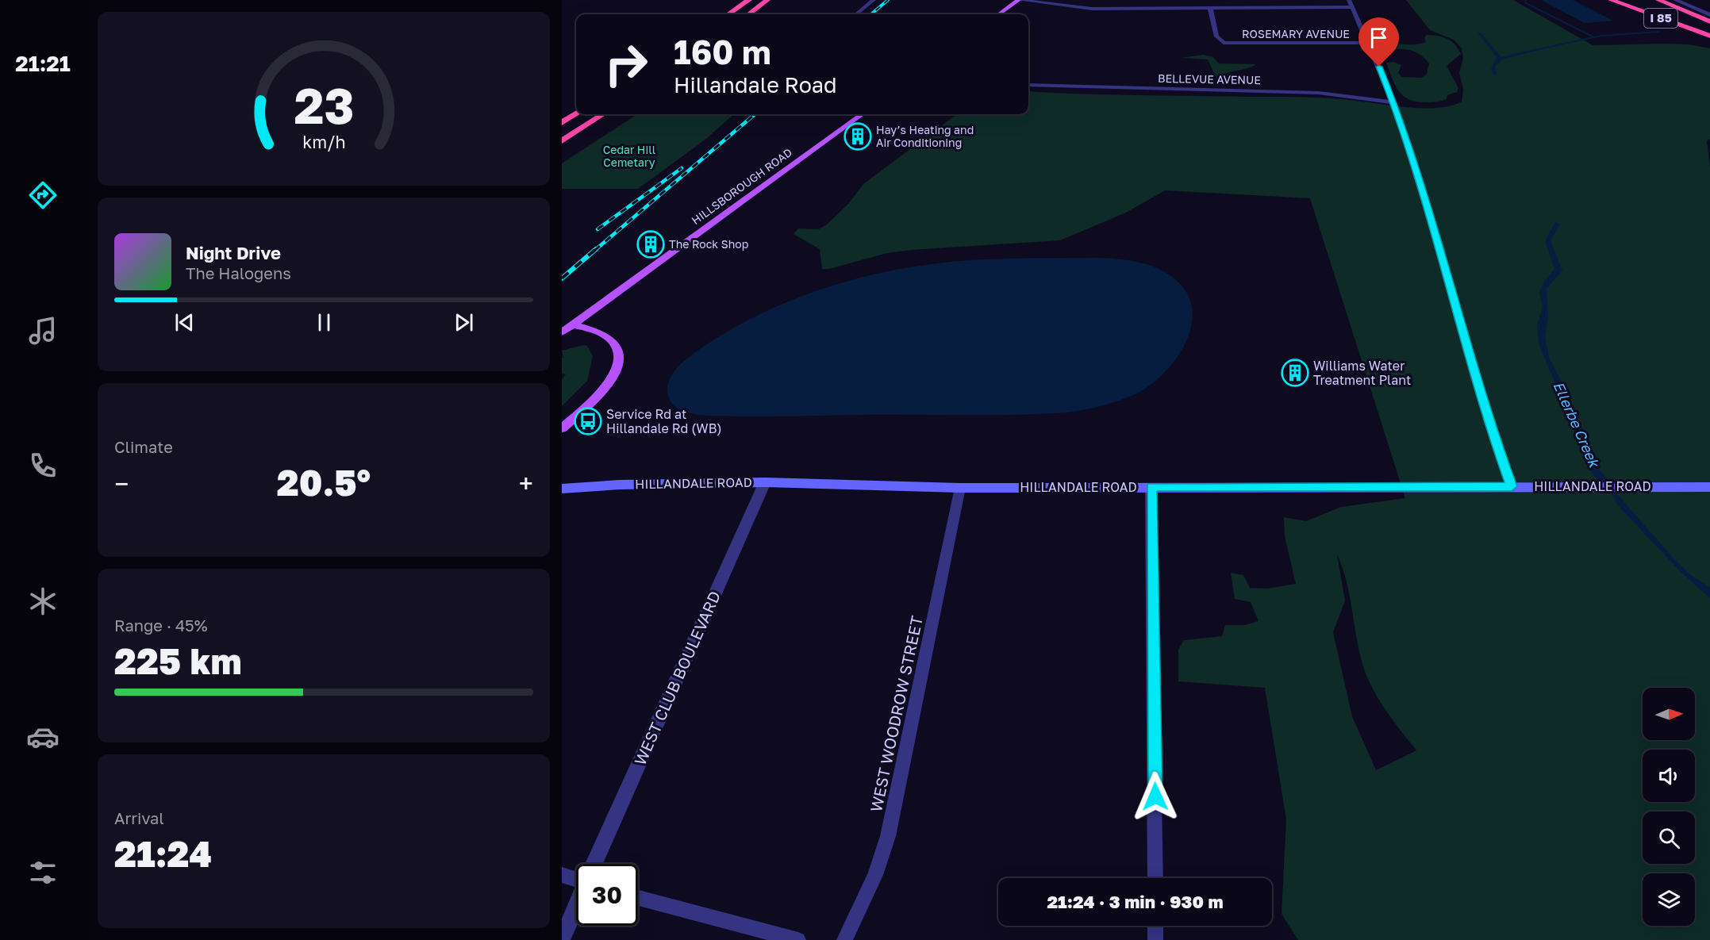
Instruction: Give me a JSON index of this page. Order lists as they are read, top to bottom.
{
  "streets": {
    "highway": ["I 85"],
    "main road": ["HILLSBOROUGH ROAD", "HILLANDALE ROAD"],
    "street": [
      "ROSEMARY AVENUE",
      "BELLEVUE AVENUE",
      "WEST CLUB BOULEVARD",
      "WEST WOODROW STREET"
    ]
  },
  "crossings": [
    ["HILLANDALE ROAD", "WEST CLUB BOULEVARD"],
    ["HILLANDALE ROAD", "WEST WOODROW STREET"]
  ],
  "water": ["Ellerbe Creek"],
  "parks": ["Cedar Hill Cemetary"],
  "places": {
    "building": ["Hay’s Heating and Air Conditioning", "The Rock Shop", "Williams Water Treatment Plant"],
    "bus stop": ["Service Rd at Hillandale Rd (WB)"]
  },
  "north": "right",
  "page": {
    "tabs": "21:21",
    "turn": ["160 m", "Hillandale Road"],
    "song": ["Night Drive", "The Halogens"],
    "tile": [
      "Climate",
      ["Range · 45%", "225 km"],
      ["Arrival", "21:24"]
    ],
    "heat": ["−", "20.5°", "+"],
    "limit": "30",
    "trip": "21:24 · 3 min · 930 m",
    "gauge": ["23", "km/h"]
  }
}
